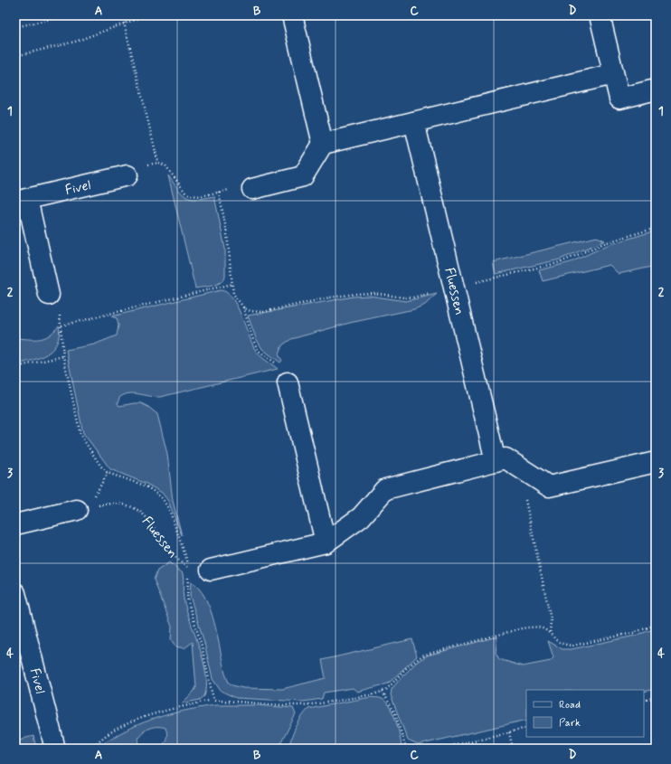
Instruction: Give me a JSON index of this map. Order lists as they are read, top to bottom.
{
  "streets": {
    "street": ["Fivel", "Fluessen"]
  },
  "legend": ["Road", "Park"],
  "grid": {
    "columns": [
      "A",
      "B",
      "C",
      "D"
    ],
    "rows": [
      "1",
      "2",
      "3",
      "4"
    ]
  }
}
